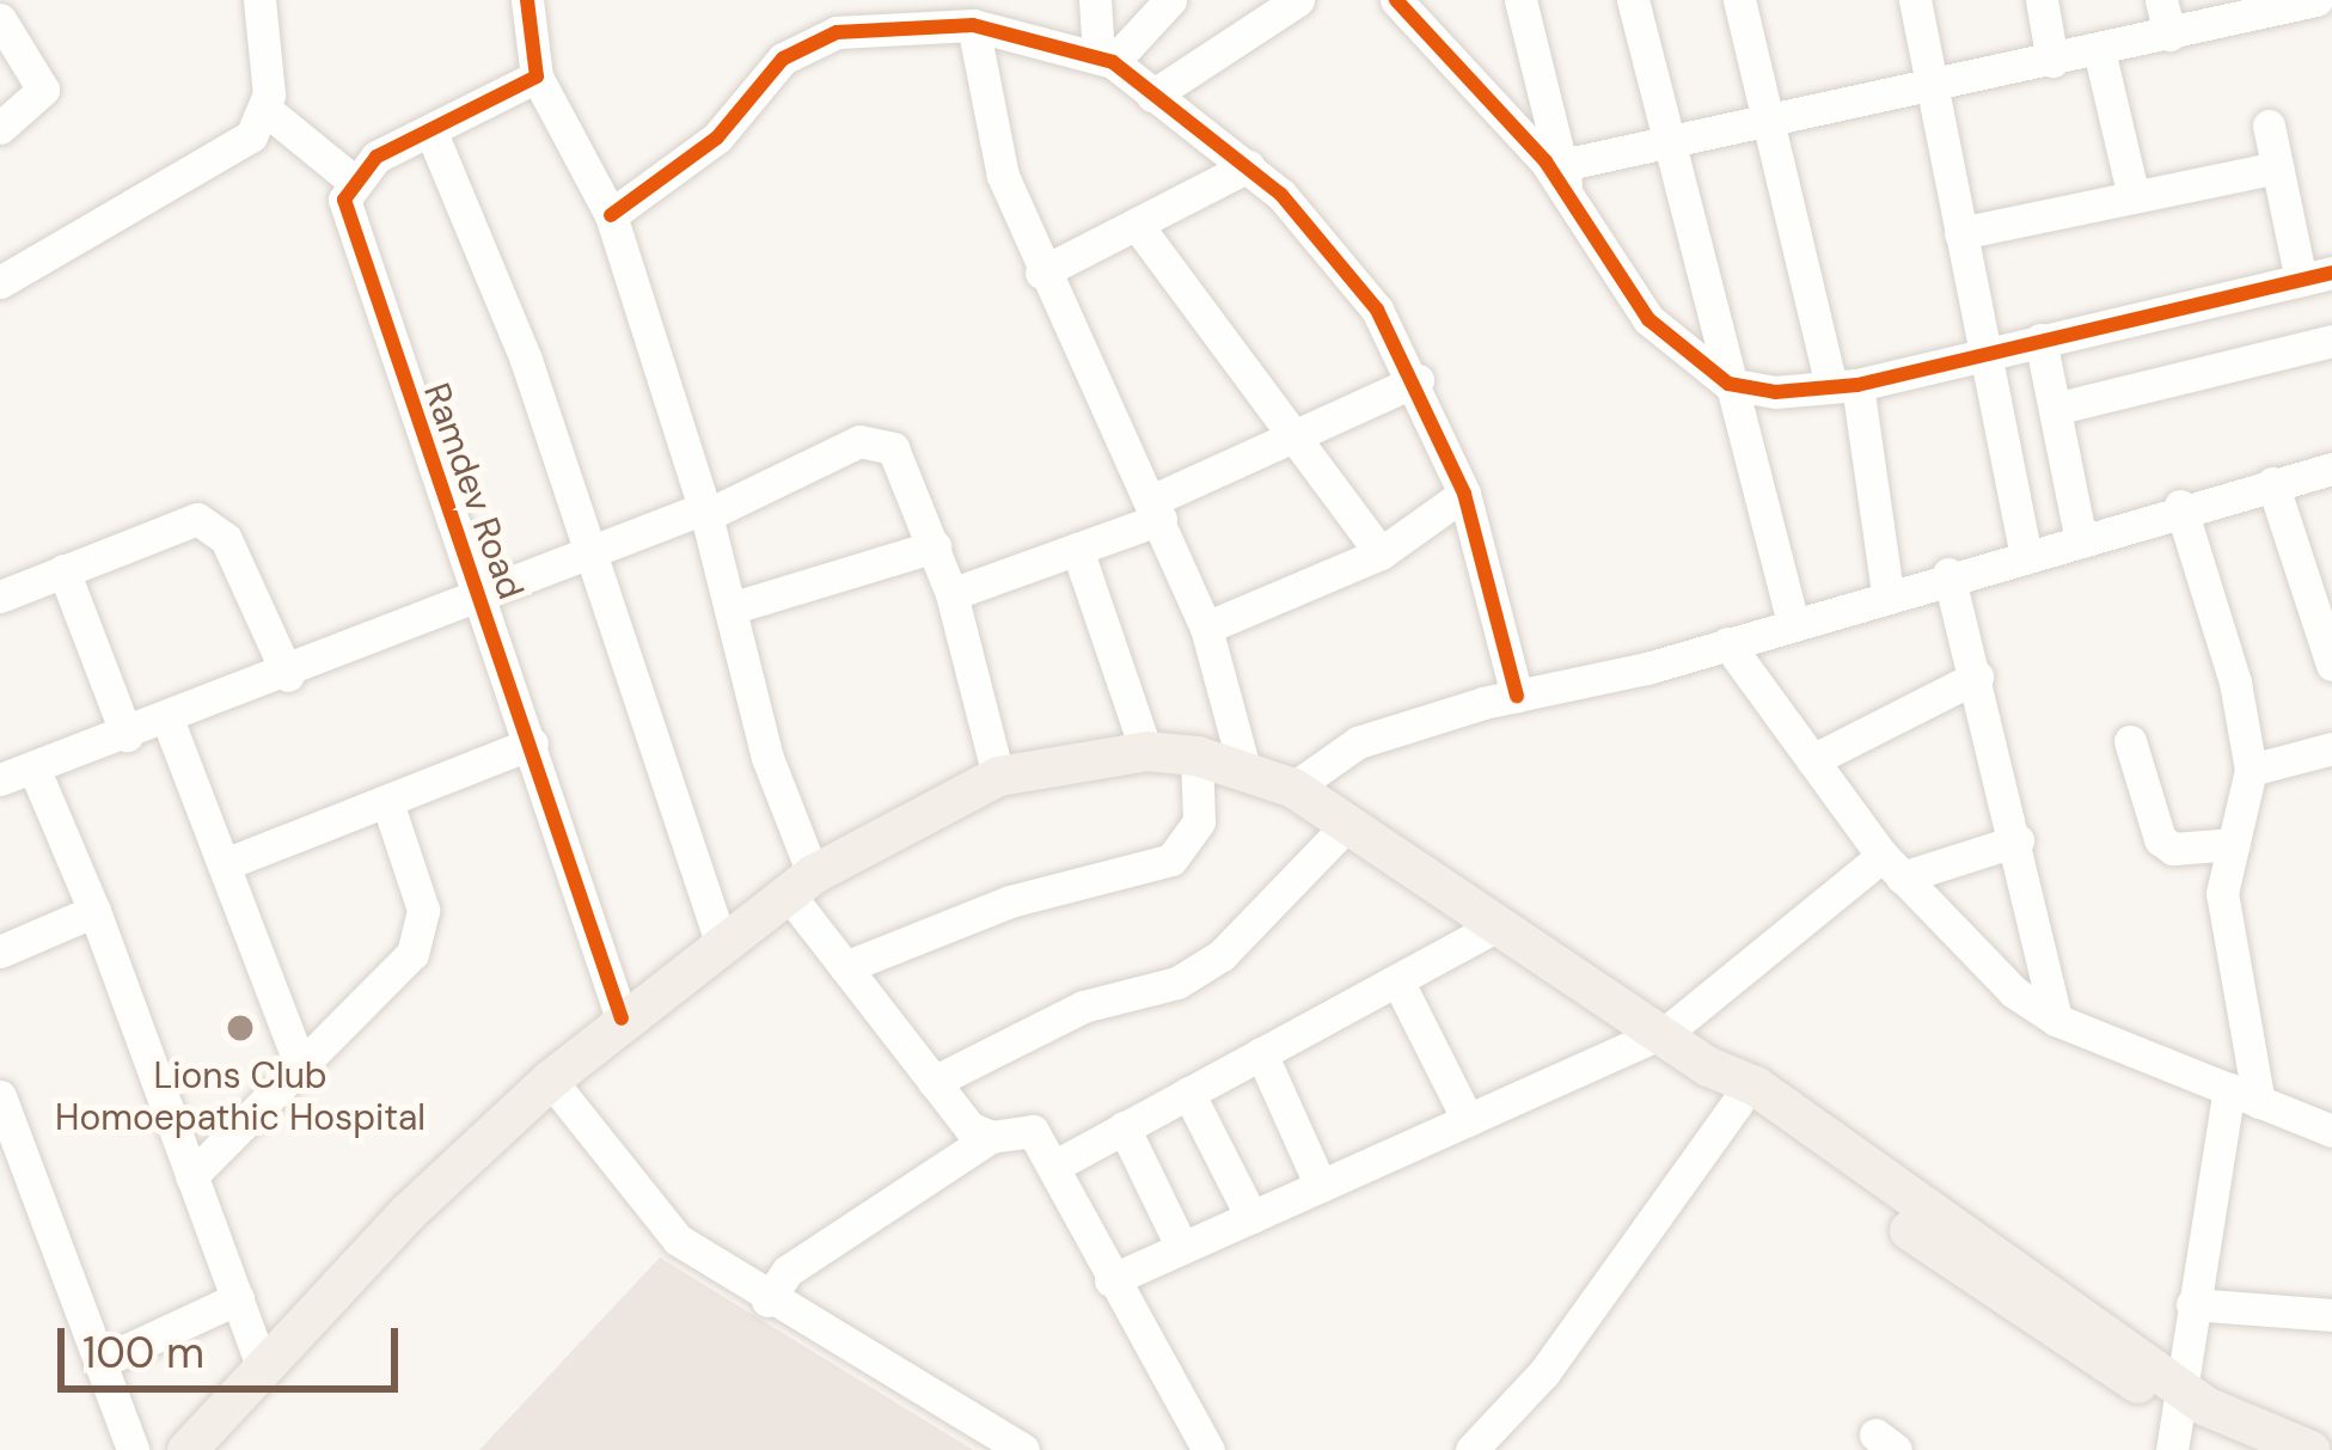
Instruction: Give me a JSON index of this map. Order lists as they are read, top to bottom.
{
  "streets": {
    "street": ["Ramdev Road"]
  },
  "places": ["Lions Club Homoepathic Hospital"],
  "scale_bar": "100 m"
}
